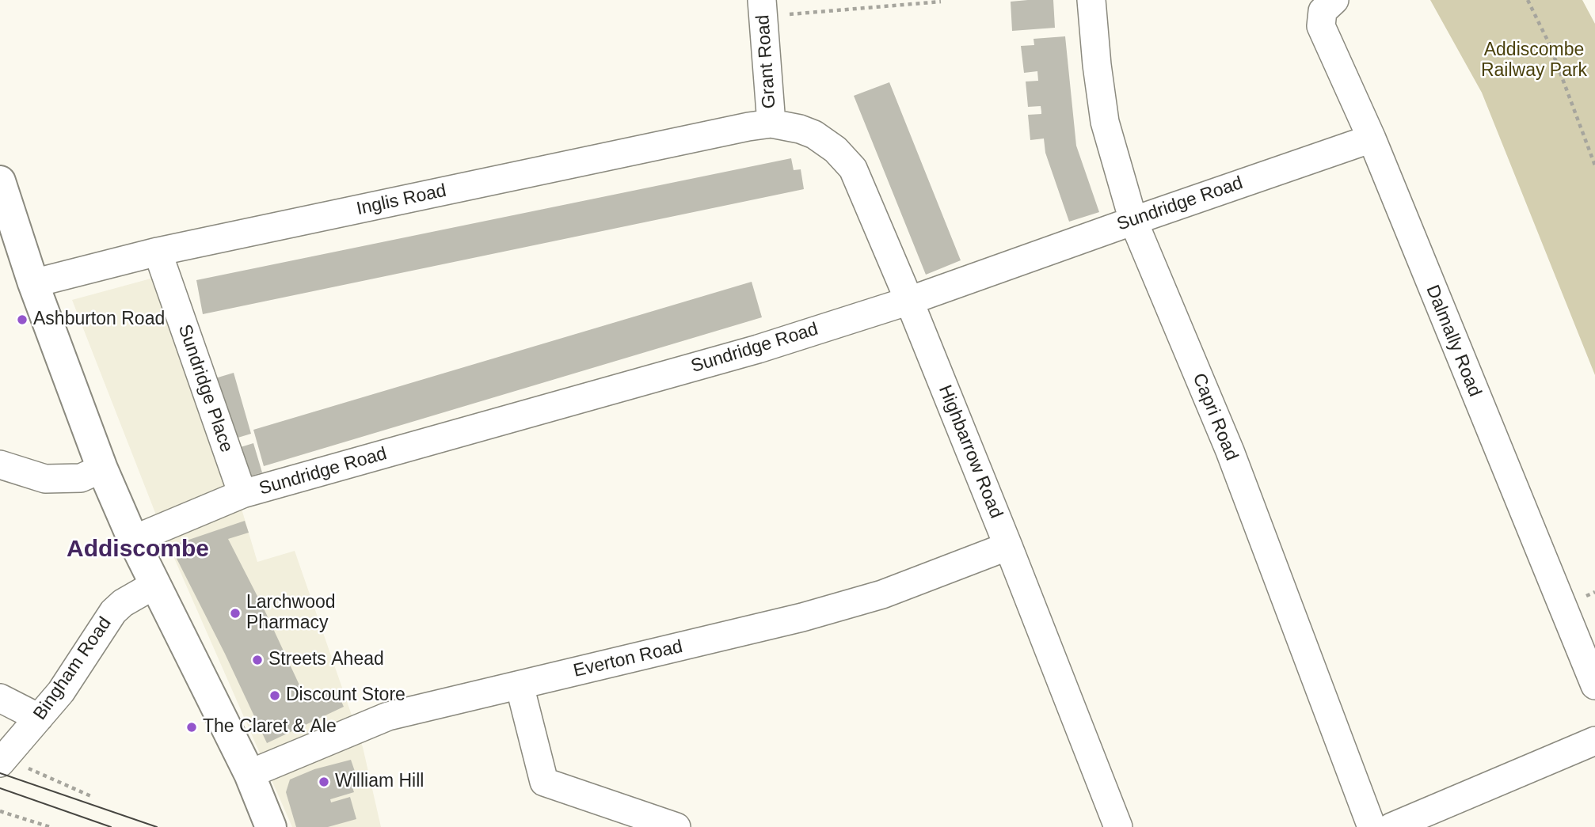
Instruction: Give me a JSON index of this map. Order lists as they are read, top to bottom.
{
  "streets": {
    "street": [
      "Grant Road",
      "Inglis Road",
      "Sundridge Road",
      "Dalmally Road",
      "Sundridge Place",
      "Capri Road",
      "Highbarrow Road",
      "Everton Road",
      "Bingham Road"
    ]
  },
  "crossings": [
    ["Grant Road", "Inglis Road"],
    ["Grant Road", "Highbarrow Road"],
    ["Inglis Road", "Sundridge Place"],
    ["Inglis Road", "Highbarrow Road"],
    ["Sundridge Road", "Dalmally Road"],
    ["Sundridge Road", "Sundridge Place"],
    ["Sundridge Road", "Capri Road"],
    ["Sundridge Road", "Highbarrow Road"],
    ["Highbarrow Road", "Everton Road"]
  ],
  "districts": ["Addiscombe"],
  "parks": ["Addiscombe Railway Park"],
  "places": [
    "Ashburton Road",
    "Larchwood Pharmacy",
    "Streets Ahead",
    "Discount Store",
    "The Claret & Ale",
    "William Hill"
  ]
}
